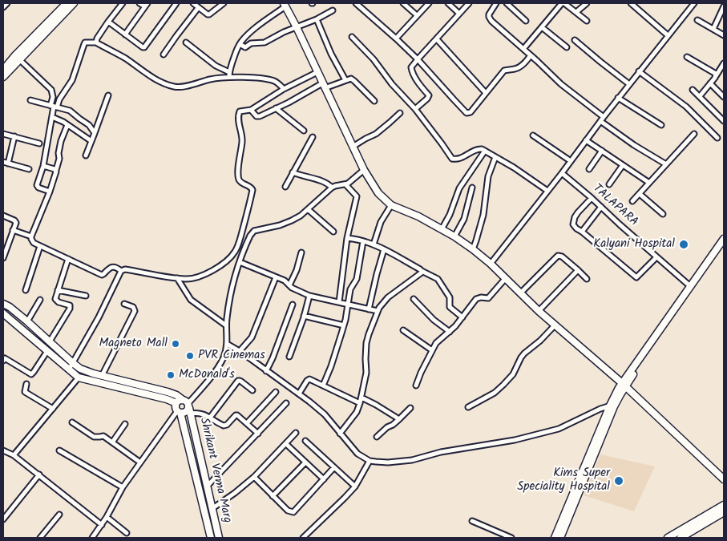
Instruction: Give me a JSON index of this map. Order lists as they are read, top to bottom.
{
  "streets": {
    "street": ["TALAPARA", "Shrikant Verma Marg"]
  },
  "places": [
    "Kalyani Hospital",
    "Magneto Mall",
    "PVR Cinemas",
    "McDonald's",
    "Kims Super Speciality Hospital"
  ]
}
